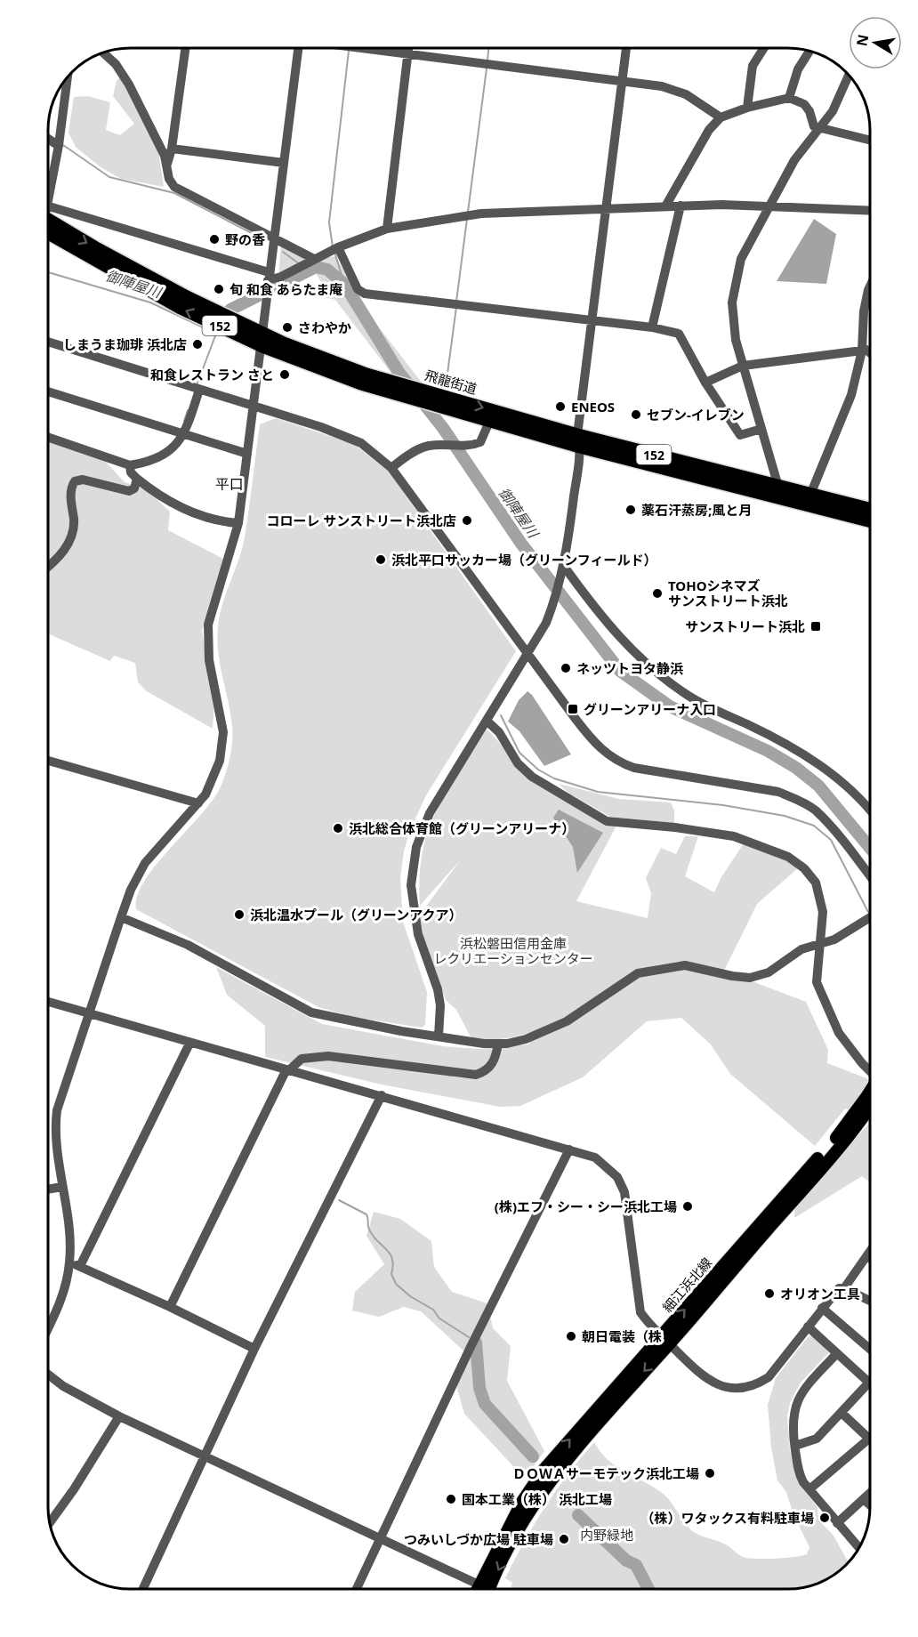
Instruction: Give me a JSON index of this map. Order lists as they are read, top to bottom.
{
  "streets": {
    "highway": ["152", "飛龍街道"],
    "main road": ["細江浜北線"]
  },
  "districts": ["平口"],
  "water": ["御陣屋川"],
  "parks": ["浜松磐田信用金庫 レクリエーションセンター", "内野緑地"],
  "places": {
    "other": [
      "野の香",
      "旬 和食 あらたま庵",
      "さわやか",
      "しまうま珈琲 浜北店",
      "和食レストラン さと",
      "ENEOS",
      "セブン-イレブン",
      "薬石汗蒸房;風と月",
      "コローレ サンストリート浜北店",
      "浜北平口サッカー場（グリーンフィールド）",
      "TOHOシネマズ サンストリート浜北",
      "ネッツトヨタ静浜",
      "浜北総合体育館（グリーンアリーナ）",
      "浜北温水プール（グリーンアクア）",
      "(株)エフ・シー・シー浜北工場",
      "オリオン工具",
      "朝日電装（株",
      "ＤＯＷＡサーモテック浜北工場",
      "国本工業（株） 浜北工場",
      "（株）ワタックス有料駐車場",
      "つみいしづか広場 駐車場"
    ],
    "transit": ["サンストリート浜北", "グリーンアリーナ入口"]
  },
  "north": "left"
}
